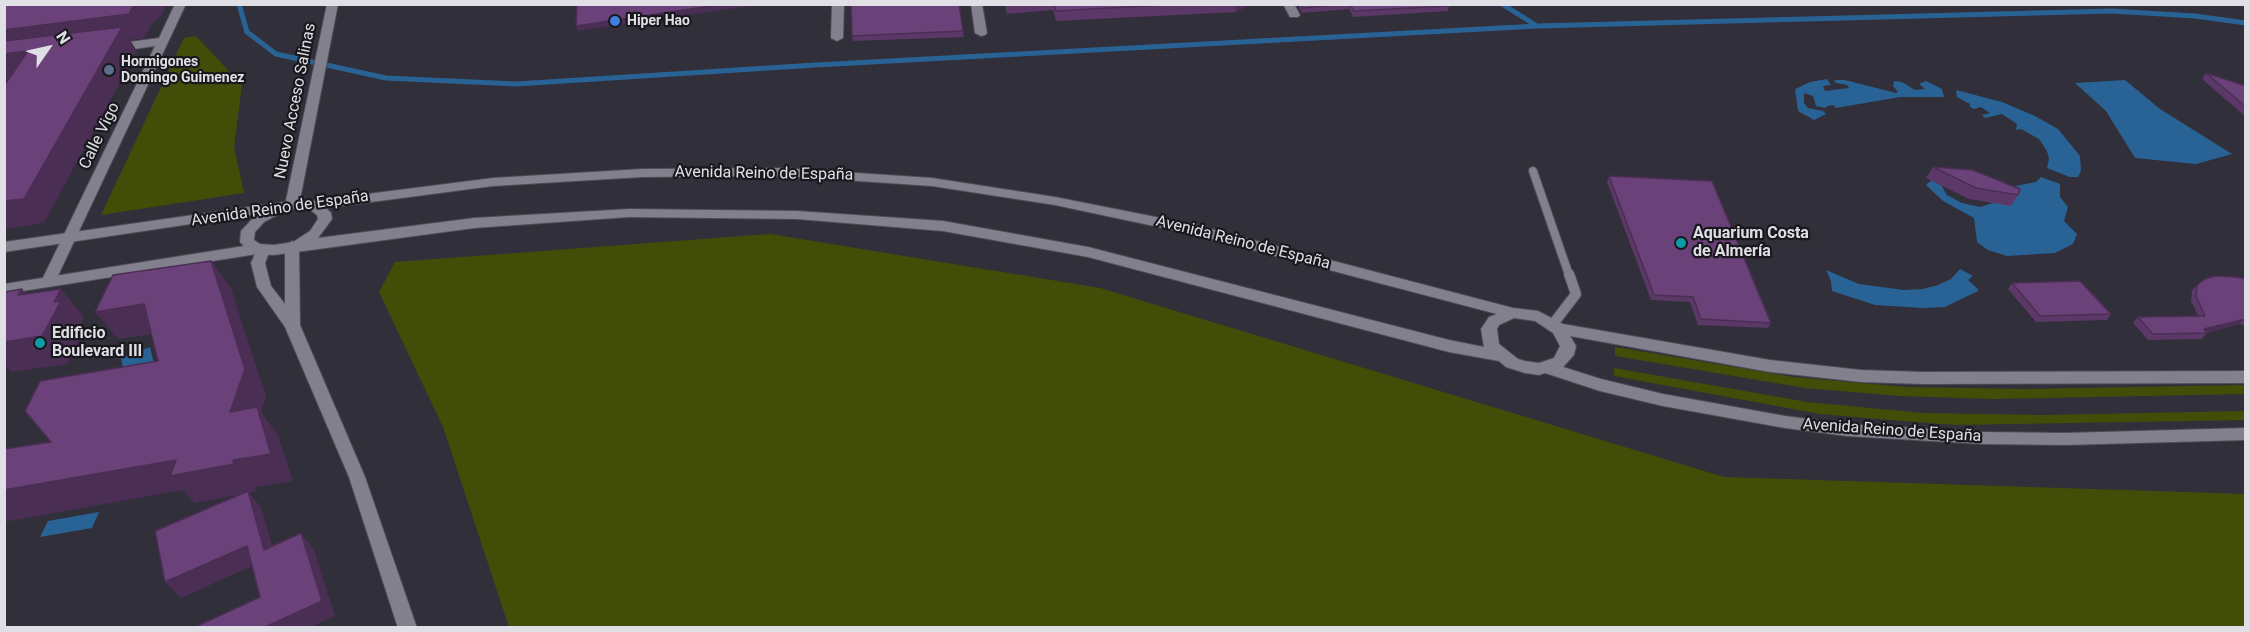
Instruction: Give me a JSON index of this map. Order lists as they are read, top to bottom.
{
  "streets": {
    "street": ["Nuevo Acceso Salinas", "Calle Vigo", "Avenida Reino de España"]
  },
  "crossings": [
    ["Nuevo Acceso Salinas", "Avenida Reino de España"],
    ["Calle Vigo", "Avenida Reino de España"]
  ],
  "places": [
    "Hiper Hao",
    "Hormigones Domingo Guimenez",
    "Aquarium Costa de Almería",
    "Edificio Boulevard III"
  ],
  "north": "top right"
}
